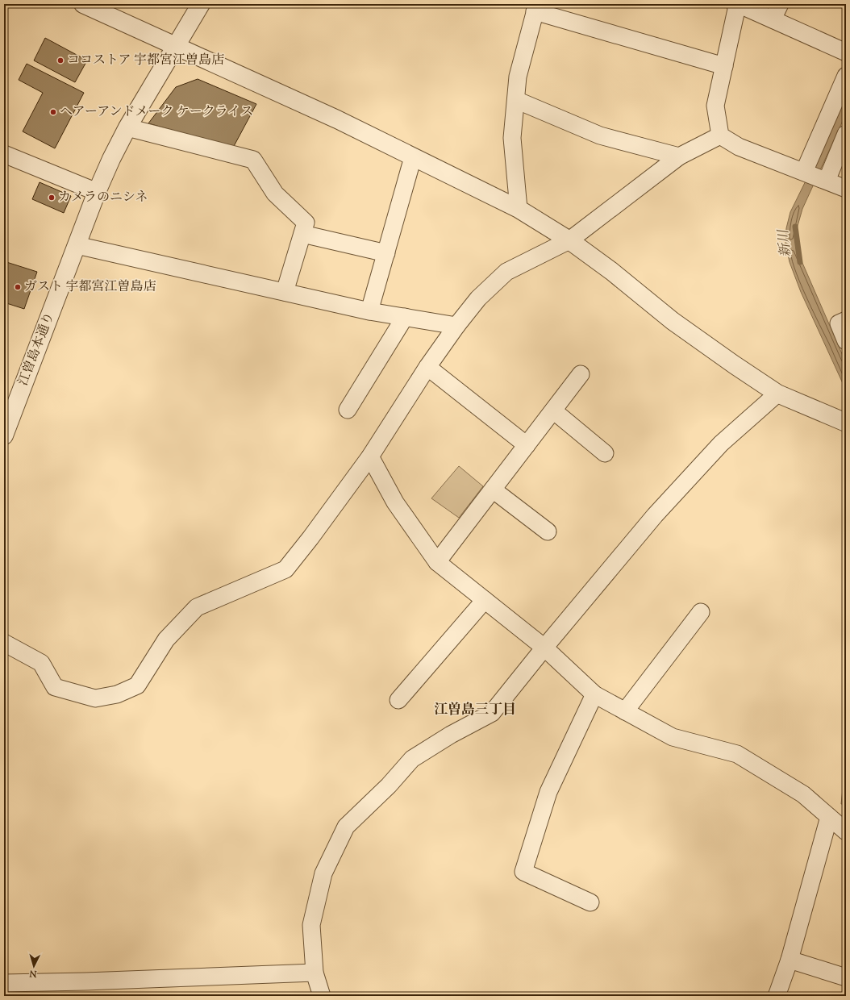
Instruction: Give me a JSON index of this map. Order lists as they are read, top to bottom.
{
  "streets": {
    "street": ["江曽島本通り"]
  },
  "districts": ["江曽島三丁目"],
  "water": ["新川"],
  "places": [
    "ココストア 宇都宮江曽島店",
    "ヘアーアンドメーク ケークライス",
    "カメラのニシネ",
    "ガスト 宇都宮江曽島店"
  ],
  "north": "bottom"
}
